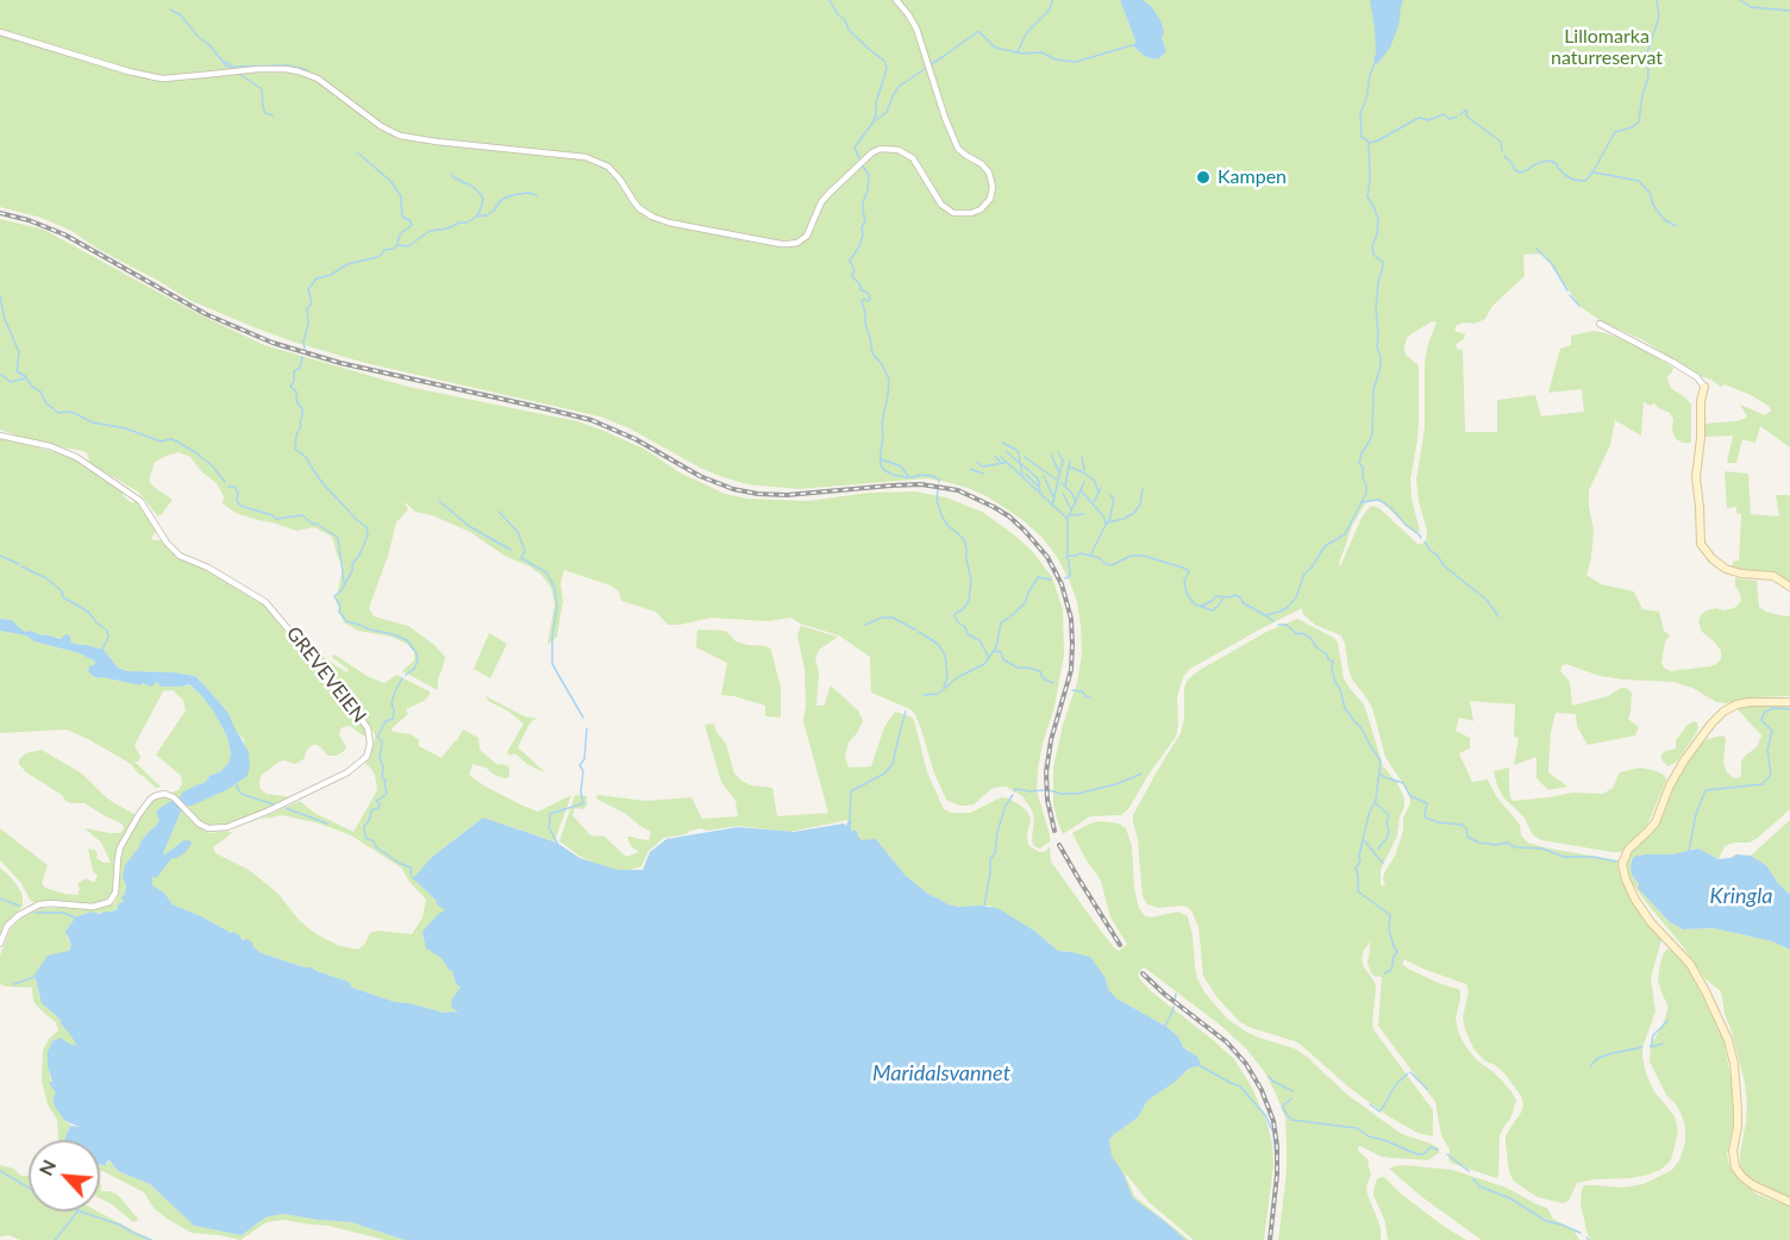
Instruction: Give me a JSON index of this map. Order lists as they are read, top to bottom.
{
  "streets": {
    "street": ["GREVEVEIEN"]
  },
  "water": ["Kringla", "Maridalsvannet"],
  "parks": ["Lillomarka naturreservat"],
  "places": ["Kampen"],
  "north": "top left"
}
